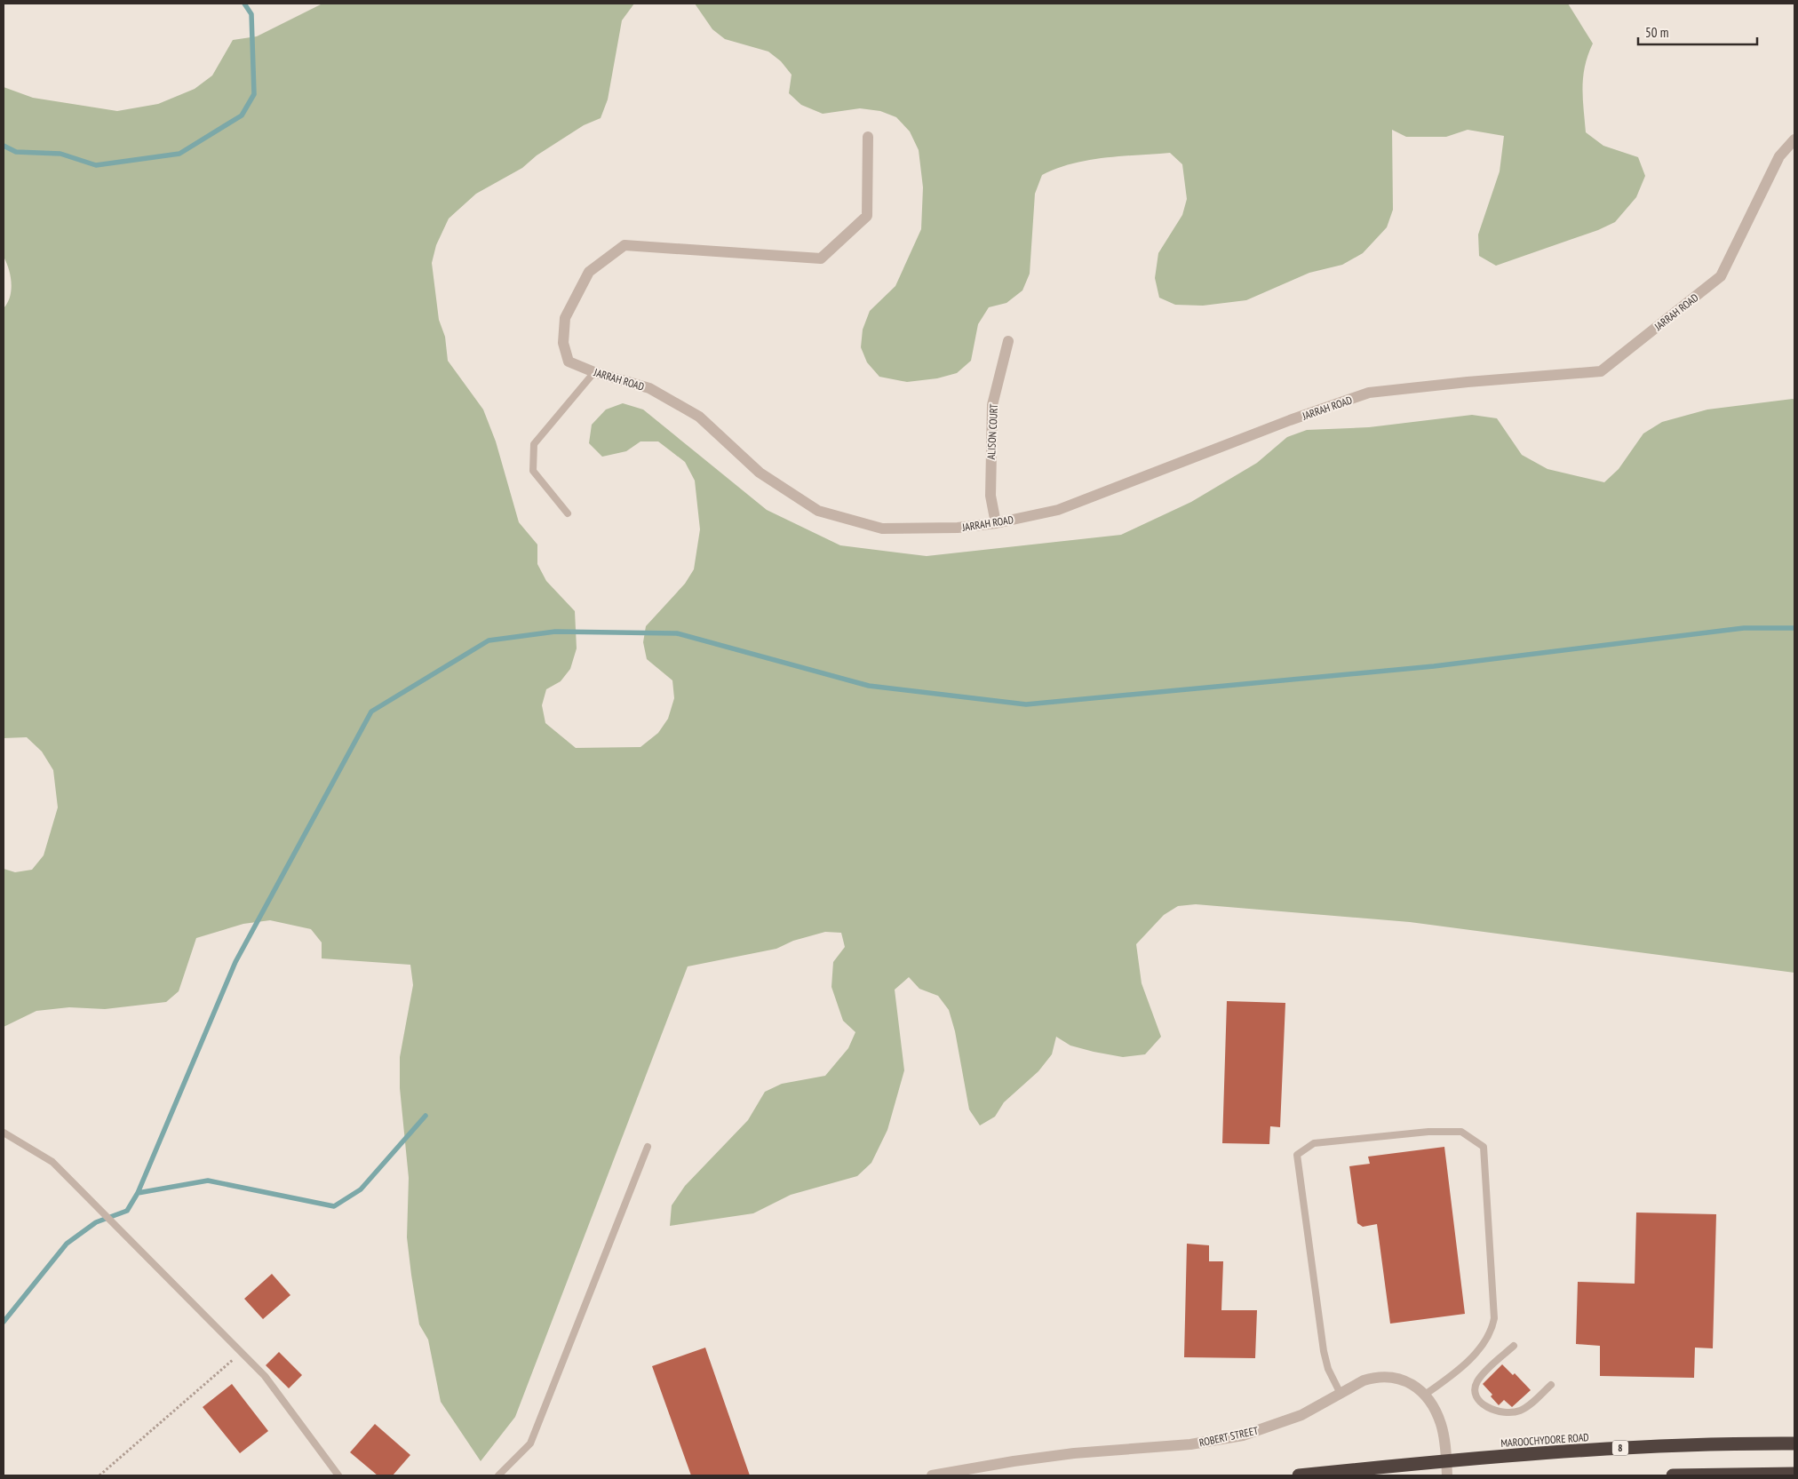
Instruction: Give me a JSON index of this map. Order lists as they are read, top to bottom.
{
  "streets": {
    "highway": ["MAROOCHYDORE ROAD", "8"],
    "street": ["JARRAH ROAD", "ALISON COURT", "ROBERT STREET"]
  },
  "crossings": [
    ["JARRAH ROAD", "ALISON COURT"],
    ["ROBERT STREET", "MAROOCHYDORE ROAD"]
  ],
  "scale_bar": "50 m"
}
